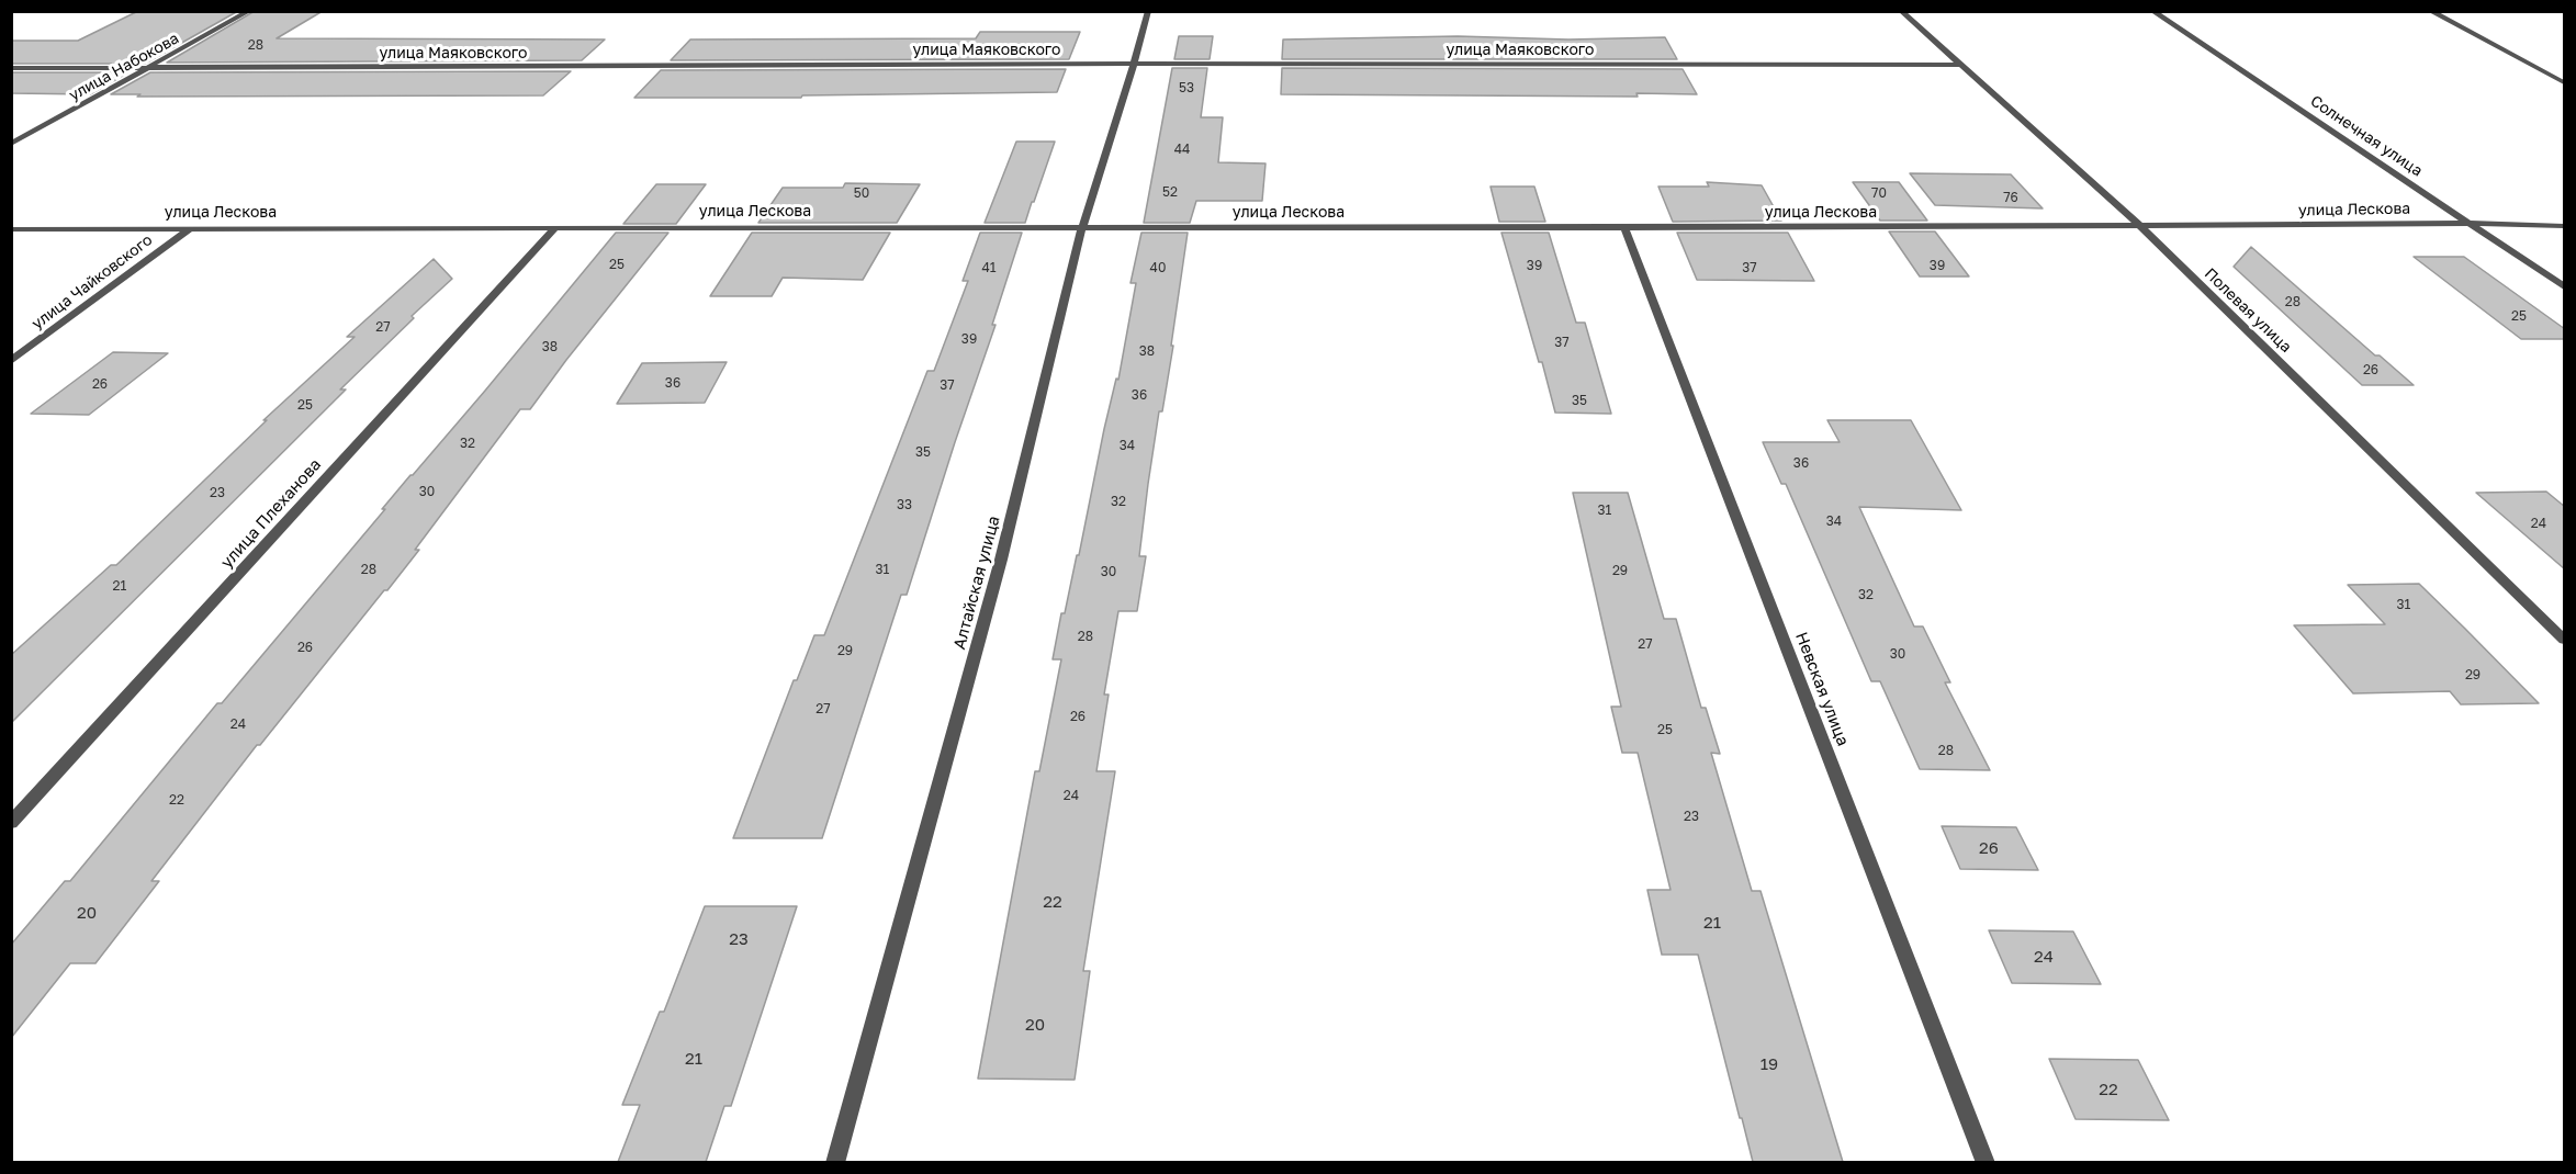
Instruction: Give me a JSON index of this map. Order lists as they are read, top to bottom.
{
  "streets": {
    "street": [
      "улица Маяковского",
      "улица Набокова",
      "Солнечная улица",
      "улица Лескова",
      "улица Чайковского",
      "Полевая улица",
      "улица Плеханова",
      "Алтайская улица",
      "Невская улица"
    ]
  },
  "crossings": [
    ["улица Маяковского", "улица Набокова"],
    ["улица Маяковского", "Полевая улица"],
    ["улица Маяковского", "Алтайская улица"],
    ["Солнечная улица", "улица Лескова"],
    ["улица Лескова", "улица Чайковского"],
    ["улица Лескова", "Полевая улица"],
    ["улица Лескова", "улица Плеханова"],
    ["улица Лескова", "Алтайская улица"],
    ["улица Лескова", "Невская улица"]
  ],
  "house_numbers": [
    "28",
    "53",
    "44",
    "52",
    "50",
    "70",
    "76",
    "25",
    "39",
    "39",
    "41",
    "40",
    "37",
    "28",
    "25",
    "27",
    "39",
    "37",
    "38",
    "38",
    "26",
    "36",
    "26",
    "37",
    "36",
    "35",
    "25",
    "32",
    "34",
    "35",
    "36",
    "30",
    "23",
    "32",
    "33",
    "31",
    "34",
    "24",
    "28",
    "31",
    "29",
    "30",
    "21",
    "32",
    "31",
    "28",
    "27",
    "26",
    "29",
    "30",
    "29",
    "27",
    "26",
    "24",
    "25",
    "28",
    "24",
    "22",
    "23",
    "26",
    "22",
    "20",
    "21",
    "23",
    "24",
    "20",
    "21",
    "19",
    "22"
  ]
}
